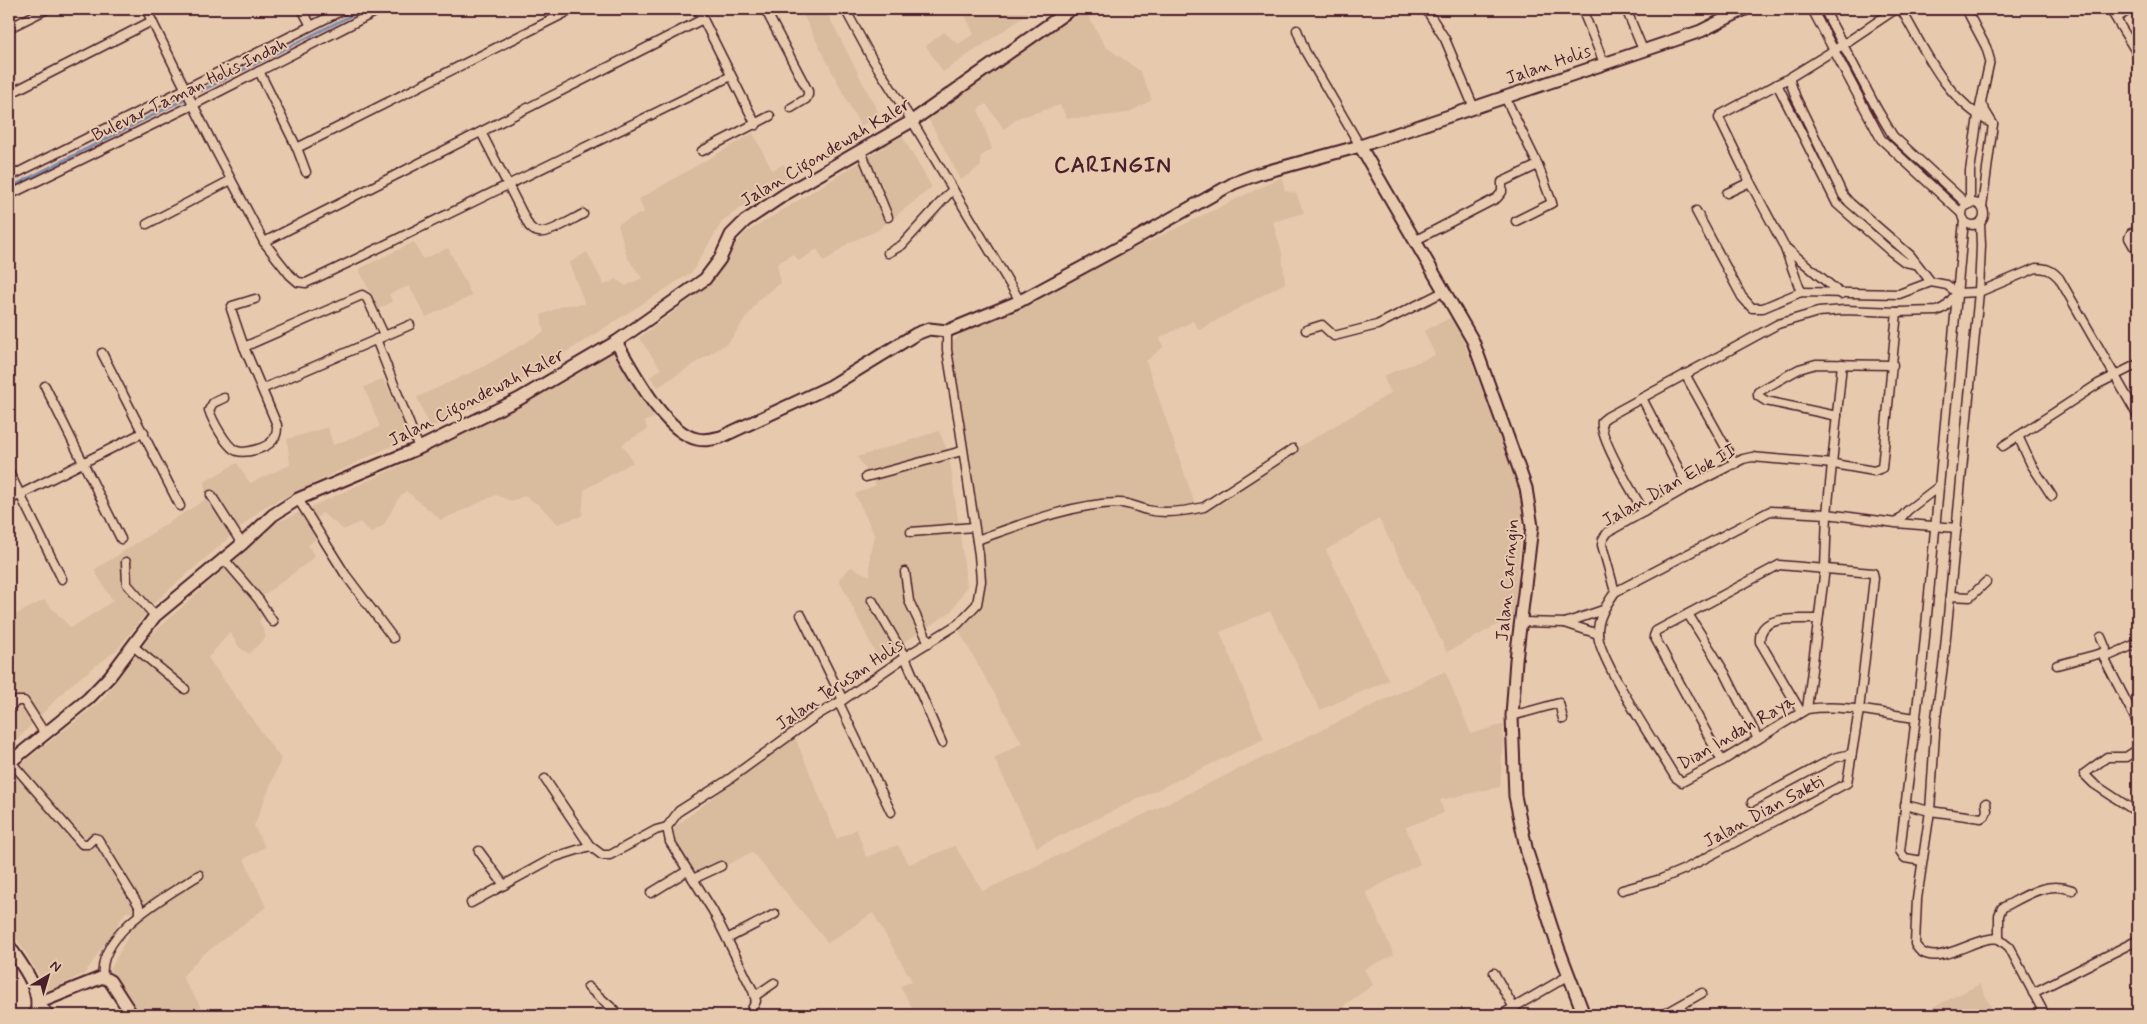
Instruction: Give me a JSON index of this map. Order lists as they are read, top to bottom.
{
  "streets": {
    "main road": ["Jalan Holis", "Jalan Cigondewah Kaler", "Jalan Caringin"],
    "street": [
      "Bulevar Taman Holis Indah",
      "Jalan Dian Elok II",
      "Jalan Terusan Holis",
      "Dian Indah Raya",
      "Jalan Dian Sakti"
    ]
  },
  "crossings": [
    ["Jalan Holis", "Jalan Caringin"],
    ["Jalan Holis", "Jalan Terusan Holis"],
    ["Dian Indah Raya", "Jalan Dian Sakti"]
  ],
  "districts": ["CARINGIN"],
  "north": "top right"
}
